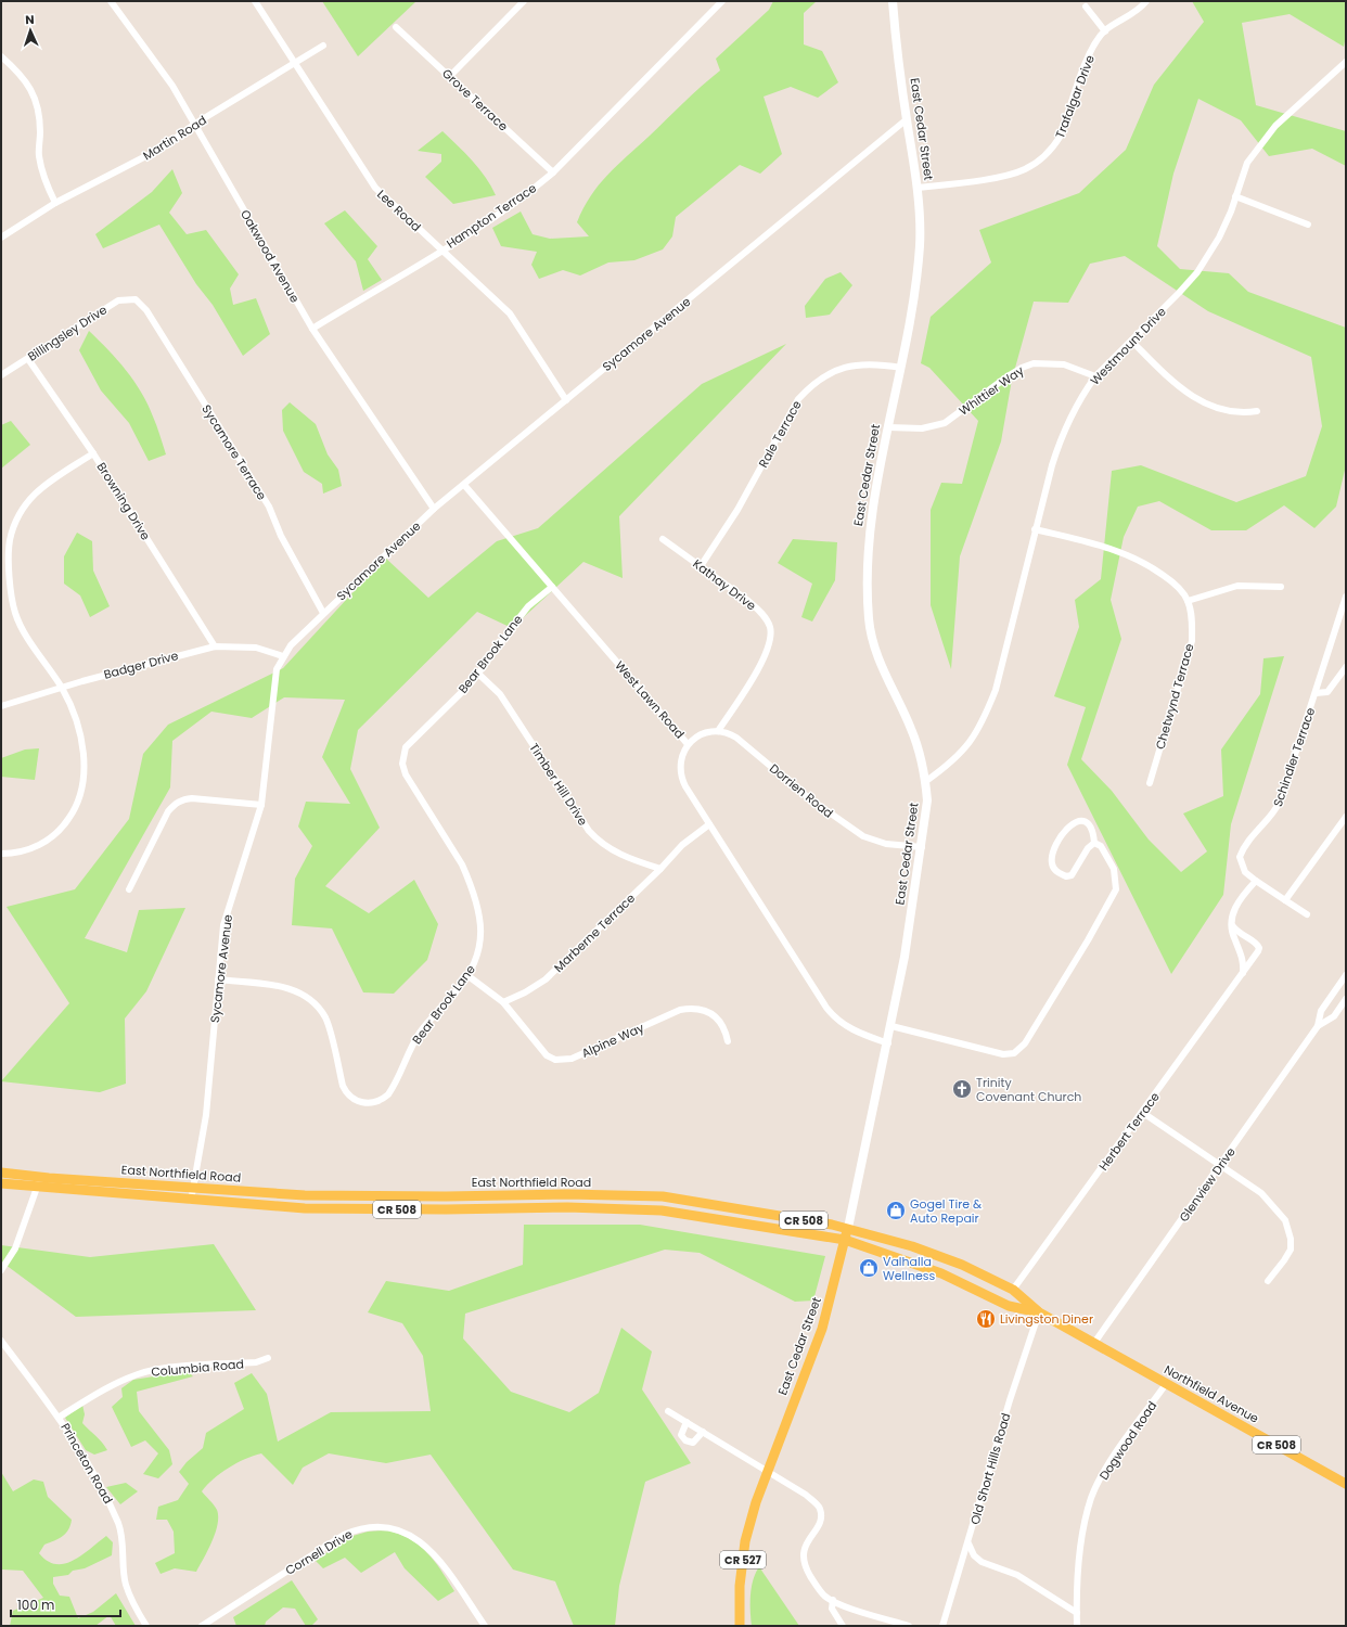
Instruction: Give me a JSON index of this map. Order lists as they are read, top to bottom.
{
  "streets": {
    "main road": [
      "East Cedar Street",
      "East Northfield Road",
      "CR 508",
      "Northfield Avenue",
      "CR 527"
    ],
    "street": [
      "Trafalgar Drive",
      "Grove Terrace",
      "Martin Road",
      "Lee Road",
      "Hampton Terrace",
      "Oakwood Avenue",
      "Billingsley Drive",
      "Sycamore Avenue",
      "Westmount Drive",
      "Whittier Way",
      "Rale Terrace",
      "Sycamore Terrace",
      "Browning Drive",
      "Kathay Drive",
      "Bear Brook Lane",
      "Badger Drive",
      "Chetwynd Terrace",
      "West Lawn Road",
      "Schindler Terrace",
      "Timber Hill Drive",
      "Dorrien Road",
      "Marberne Terrace",
      "Alpine Way",
      "Herbert Terrace",
      "Glenview Drive",
      "Columbia Road",
      "Dogwood Road",
      "Princeton Road",
      "Old Short Hills Road",
      "Cornell Drive"
    ]
  },
  "crossings": [
    ["Trafalgar Drive", "East Cedar Street"],
    ["Grove Terrace", "Hampton Terrace"],
    ["East Cedar Street", "Sycamore Avenue"],
    ["East Cedar Street", "Westmount Drive"],
    ["East Cedar Street", "Whittier Way"],
    ["East Cedar Street", "Rale Terrace"],
    ["East Cedar Street", "West Lawn Road"],
    ["East Cedar Street", "Dorrien Road"],
    ["East Cedar Street", "East Northfield Road"],
    ["Martin Road", "Lee Road"],
    ["Martin Road", "Oakwood Avenue"],
    ["Lee Road", "Hampton Terrace"],
    ["Lee Road", "Sycamore Avenue"],
    ["Hampton Terrace", "Oakwood Avenue"],
    ["Oakwood Avenue", "Sycamore Avenue"],
    ["Billingsley Drive", "Sycamore Terrace"],
    ["Billingsley Drive", "Browning Drive"],
    ["Sycamore Avenue", "Sycamore Terrace"],
    ["Sycamore Avenue", "Bear Brook Lane"],
    ["Sycamore Avenue", "Badger Drive"],
    ["Sycamore Avenue", "West Lawn Road"],
    ["Sycamore Avenue", "East Northfield Road"],
    ["Westmount Drive", "Whittier Way"],
    ["Westmount Drive", "Chetwynd Terrace"],
    ["Rale Terrace", "Kathay Drive"],
    ["Browning Drive", "Badger Drive"],
    ["Kathay Drive", "Dorrien Road"],
    ["Bear Brook Lane", "West Lawn Road"],
    ["Bear Brook Lane", "Timber Hill Drive"],
    ["West Lawn Road", "Marberne Terrace"],
    ["Timber Hill Drive", "Marberne Terrace"],
    ["Marberne Terrace", "Alpine Way"],
    ["Herbert Terrace", "East Northfield Road"],
    ["East Northfield Road", "Northfield Avenue"],
    ["East Northfield Road", "Old Short Hills Road"],
    ["Glenview Drive", "Northfield Avenue"],
    ["Columbia Road", "Princeton Road"],
    ["Northfield Avenue", "Dogwood Road"]
  ],
  "places": {
    "church": ["Trinity Covenant Church"],
    "shop": ["Gogel Tire & Auto Repair", "Valhalla Wellness"],
    "restaurant": ["Livingston Diner"]
  },
  "scale_bar": "100 m",
  "north": "top"
}
